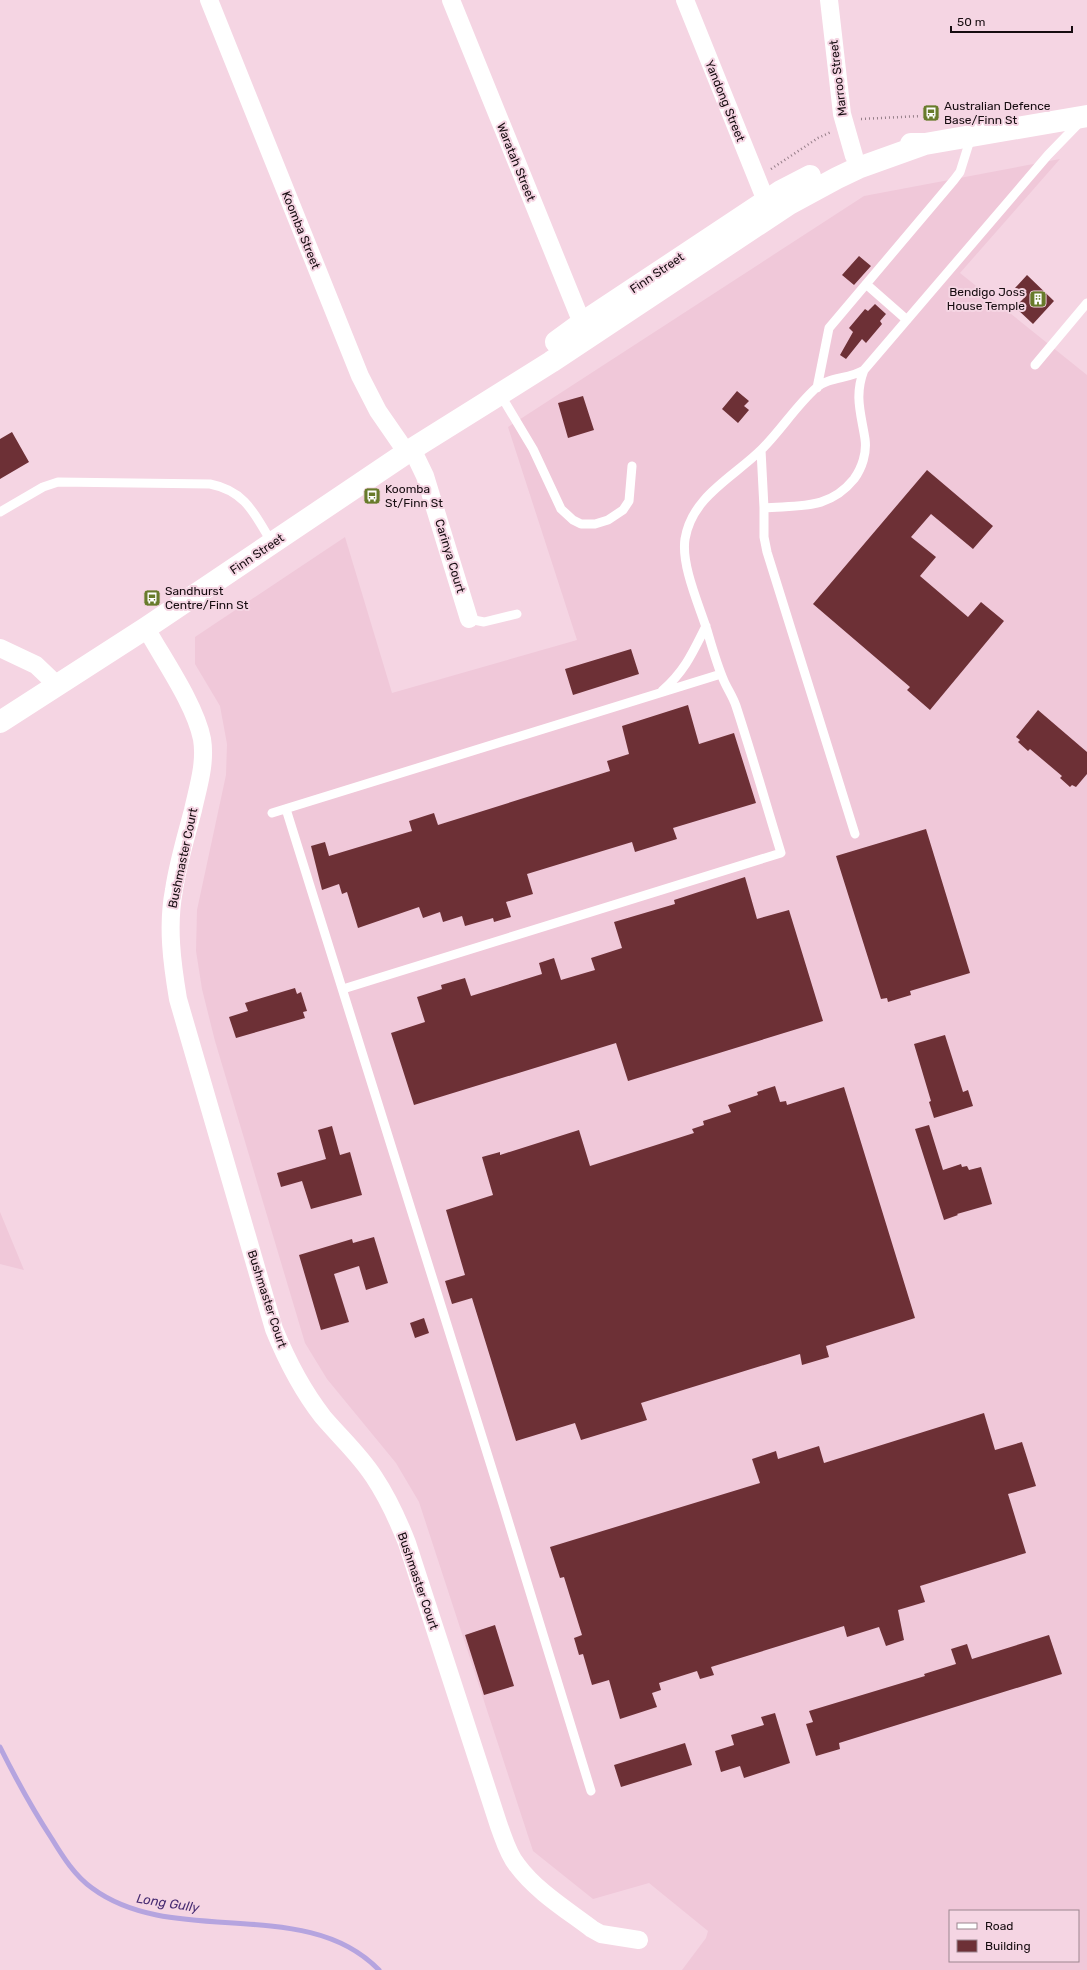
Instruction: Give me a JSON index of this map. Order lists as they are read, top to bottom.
{
  "streets": {
    "street": [
      "Marroo Street",
      "Yandong Street",
      "Waratah Street",
      "Koomba Street",
      "Finn Street",
      "Carinya Court",
      "Bushmaster Court"
    ]
  },
  "crossings": [
    ["Marroo Street", "Finn Street"],
    ["Yandong Street", "Finn Street"],
    ["Waratah Street", "Finn Street"],
    ["Koomba Street", "Finn Street"],
    ["Koomba Street", "Carinya Court"],
    ["Finn Street", "Carinya Court"],
    ["Finn Street", "Bushmaster Court"]
  ],
  "water": ["Long Gully"],
  "places": {
    "bus stop": ["Australian Defence Base/Finn St", "Koomba St/Finn St", "Sandhurst Centre/Finn St"],
    "building": ["Bendigo Joss House Temple"]
  },
  "legend": ["Road", "Building"],
  "scale_bar": "50 m"
}
